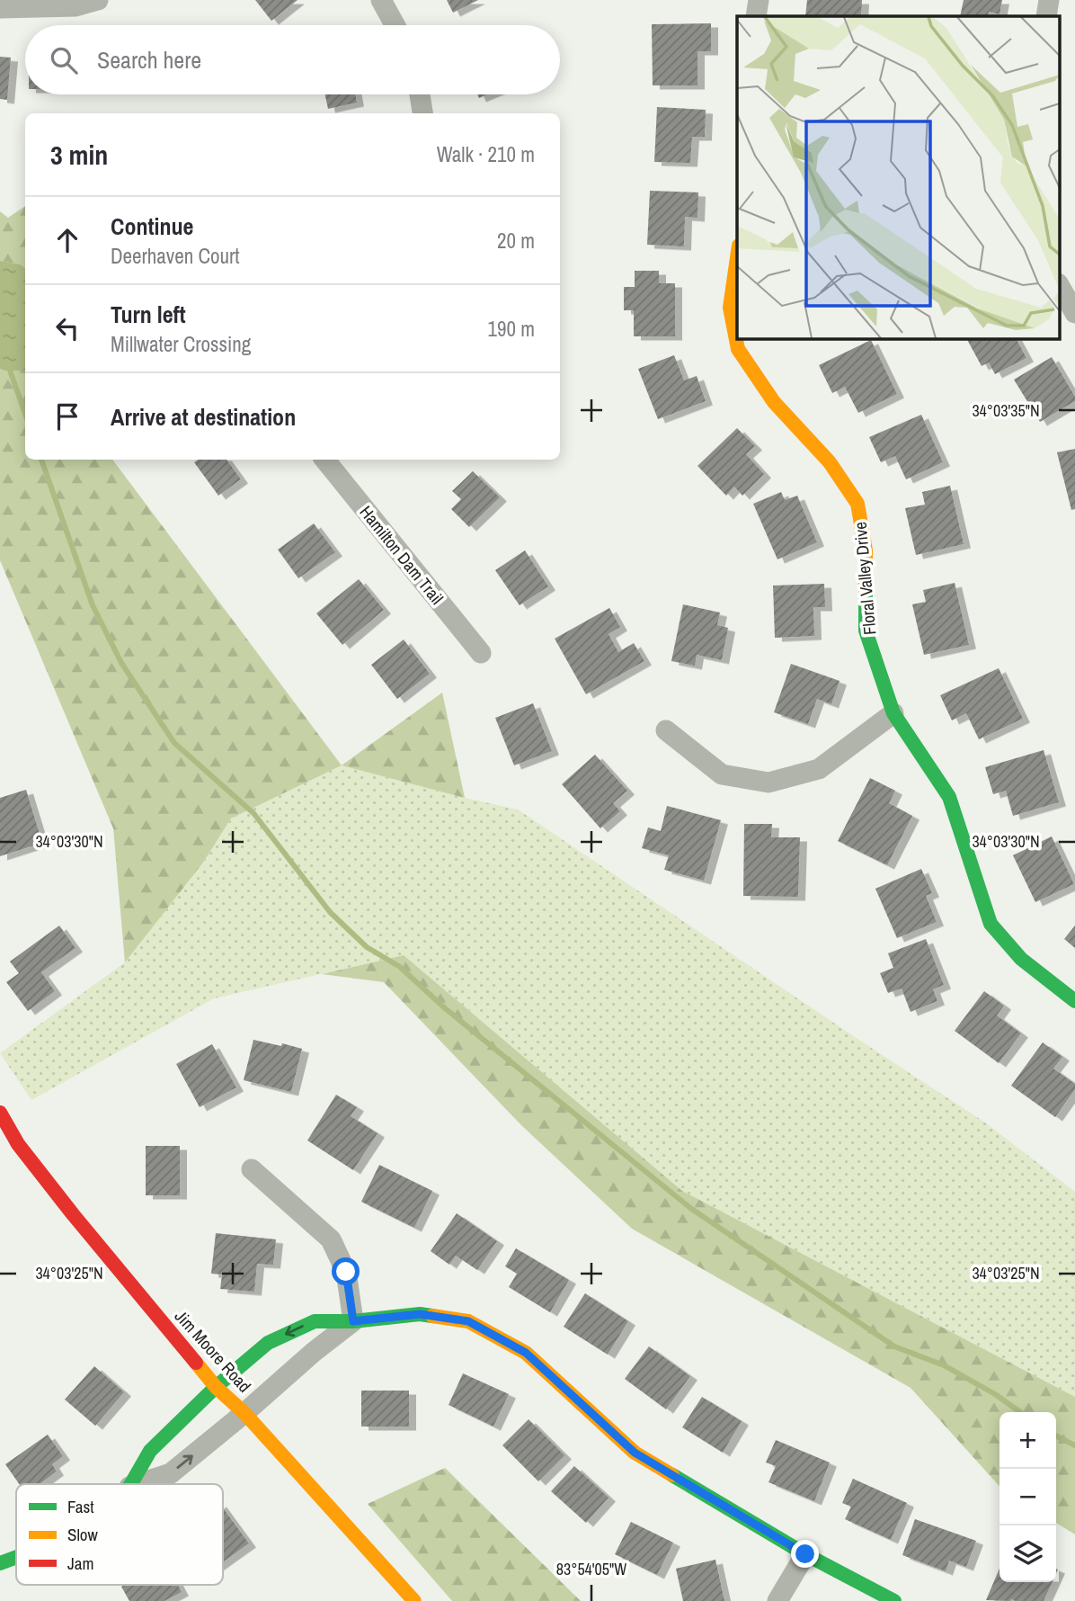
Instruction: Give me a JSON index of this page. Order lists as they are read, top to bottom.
{
  "streets": {
    "street": ["Hamilton Dam Trail", "Floral Valley Drive", "Jim Moore Road"]
  },
  "legend": ["Fast", "Slow", "Jam"],
  "page": {
    "search": "Search here",
    "heading": ["3 min", "Walk · 210 m"],
    "list": [
      ["Continue", "Deerhaven Court", "20 m"],
      ["Turn left", "Millwater Crossing", "190 m"],
      "Arrive at destination"
    ],
    "map_buttons": ["+", "−"]
  },
  "coordinates": [
    "34°03'35\"N",
    "34°03'30\"N",
    "34°03'25\"N",
    "83°54'05\"W"
  ]
}
